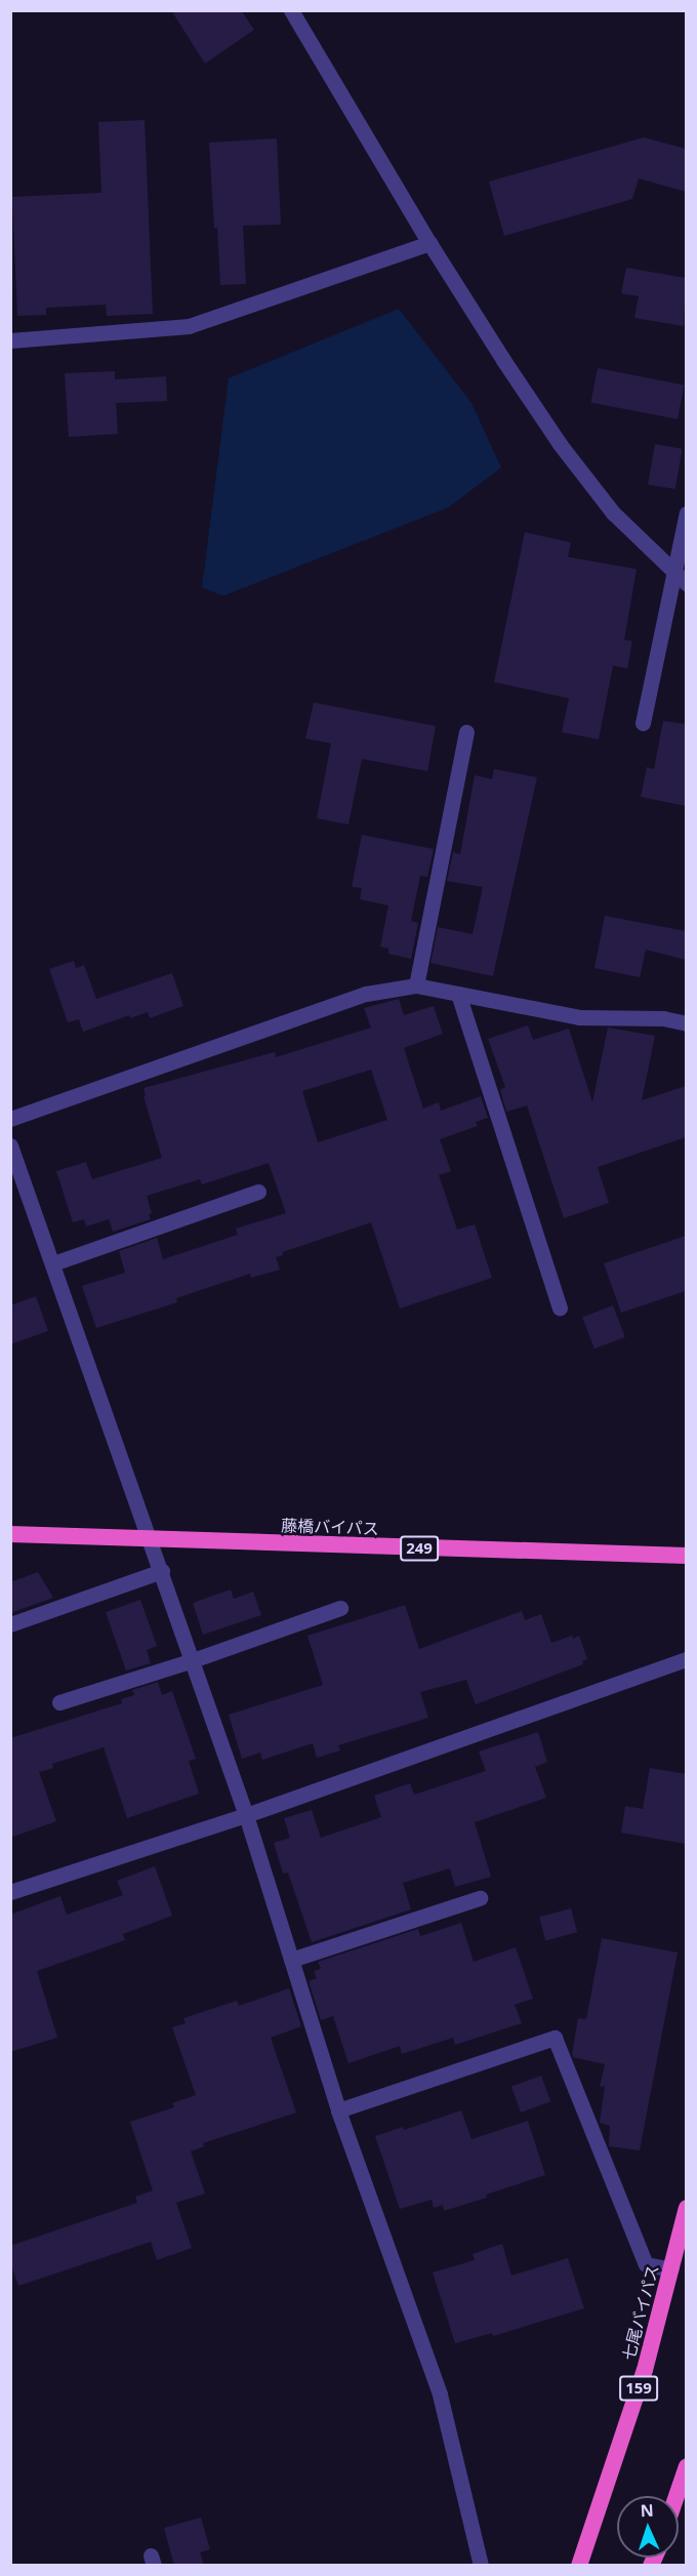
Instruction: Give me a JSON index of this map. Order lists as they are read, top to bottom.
{
  "streets": {
    "highway": [
      "藤橋バイパス",
      "249",
      "七尾バイパス",
      "159"
    ]
  },
  "north": "top"
}
